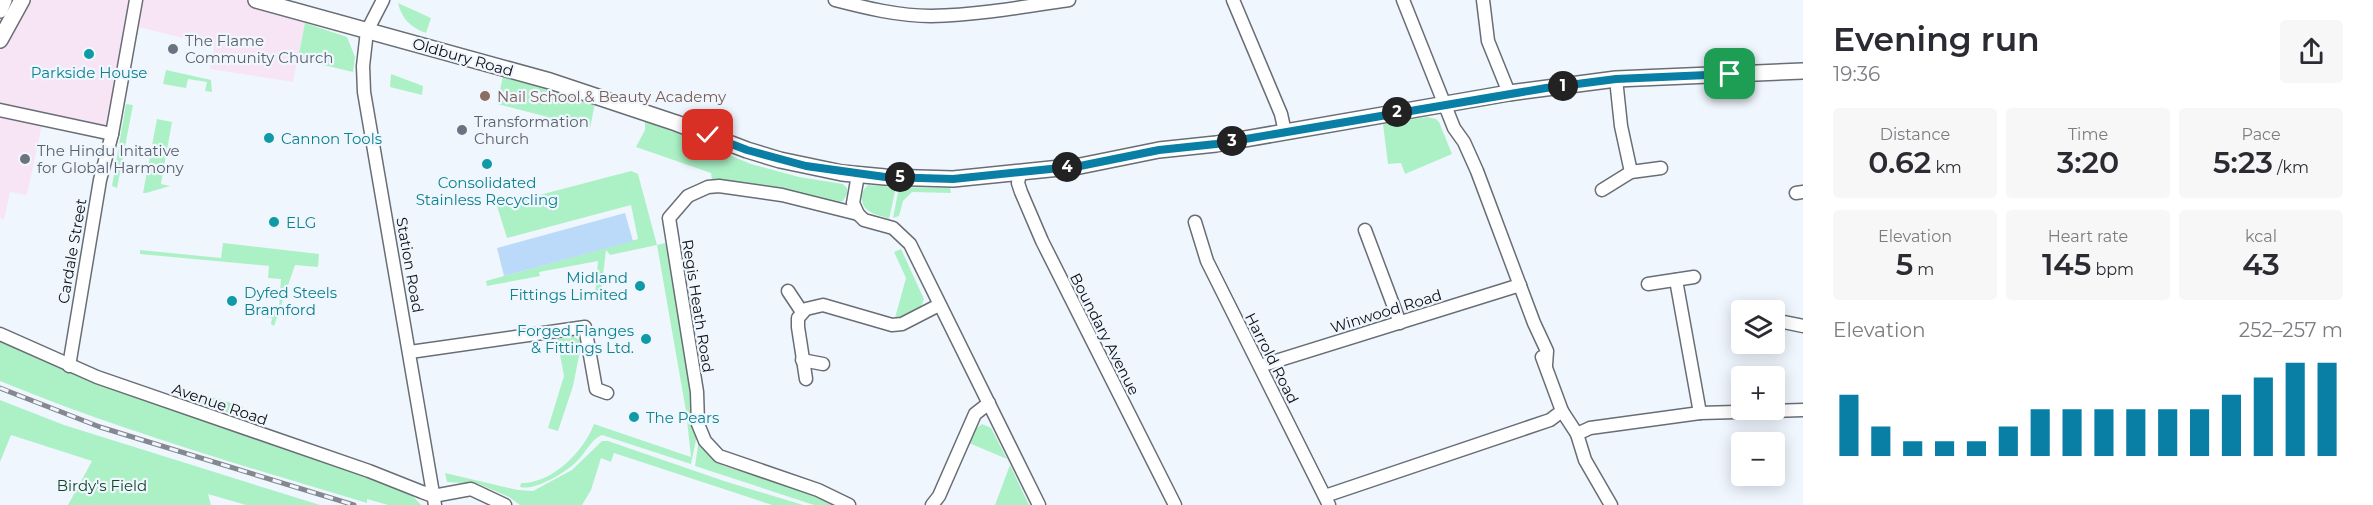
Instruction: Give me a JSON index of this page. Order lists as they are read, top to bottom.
{
  "streets": {
    "main road": ["Oldbury Road"],
    "street": [
      "Cardale Street",
      "Station Road",
      "Regis Heath Road",
      "Winwood Road",
      "Boundary Avenue",
      "Harrold Road",
      "Avenue Road"
    ]
  },
  "crossings": [
    ["Oldbury Road", "Station Road"],
    ["Oldbury Road", "Boundary Avenue"],
    ["Cardale Street", "Avenue Road"],
    ["Station Road", "Avenue Road"],
    ["Winwood Road", "Harrold Road"]
  ],
  "parks": ["Birdy's Field"],
  "places": [
    "The Flame Community Church",
    "Parkside House",
    "Nail School & Beauty Academy",
    "Transformation Church",
    "Cannon Tools",
    "The Hindu Initative for Global Harmony",
    "Consolidated Stainless Recycling",
    "ELG",
    "Midland Fittings Limited",
    "Dyfed Steels Bramford",
    "Forged Flanges & Fittings Ltd.",
    "The Pears"
  ],
  "page": {
    "heading": ["Evening run", "19:36"],
    "pins": [
      "1",
      "2",
      "3",
      "4",
      "5"
    ],
    "stats": [
      ["Distance", "0.62 km"],
      ["Time", "3:20"],
      ["Pace", "5:23 /km"],
      ["Elevation", "5 m"],
      ["Heart rate", "145 bpm"],
      ["kcal", "43"]
    ],
    "map_buttons": ["+", "−"],
    "chart": ["Elevation", "252–257 m"]
  }
}
